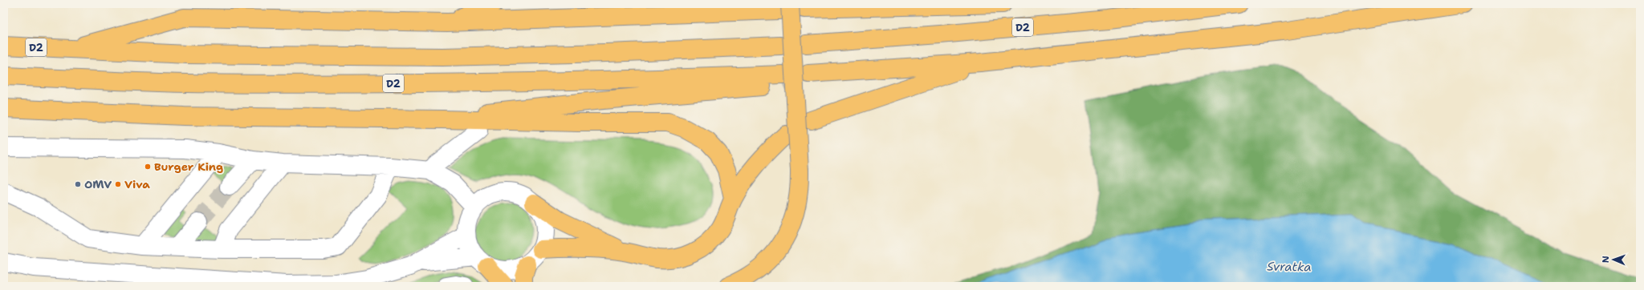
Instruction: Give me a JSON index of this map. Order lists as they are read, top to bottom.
{
  "streets": {
    "highway": ["D2"]
  },
  "water": ["Svratka"],
  "places": ["Burger King", "OMV", "Viva"],
  "north": "left"
}
